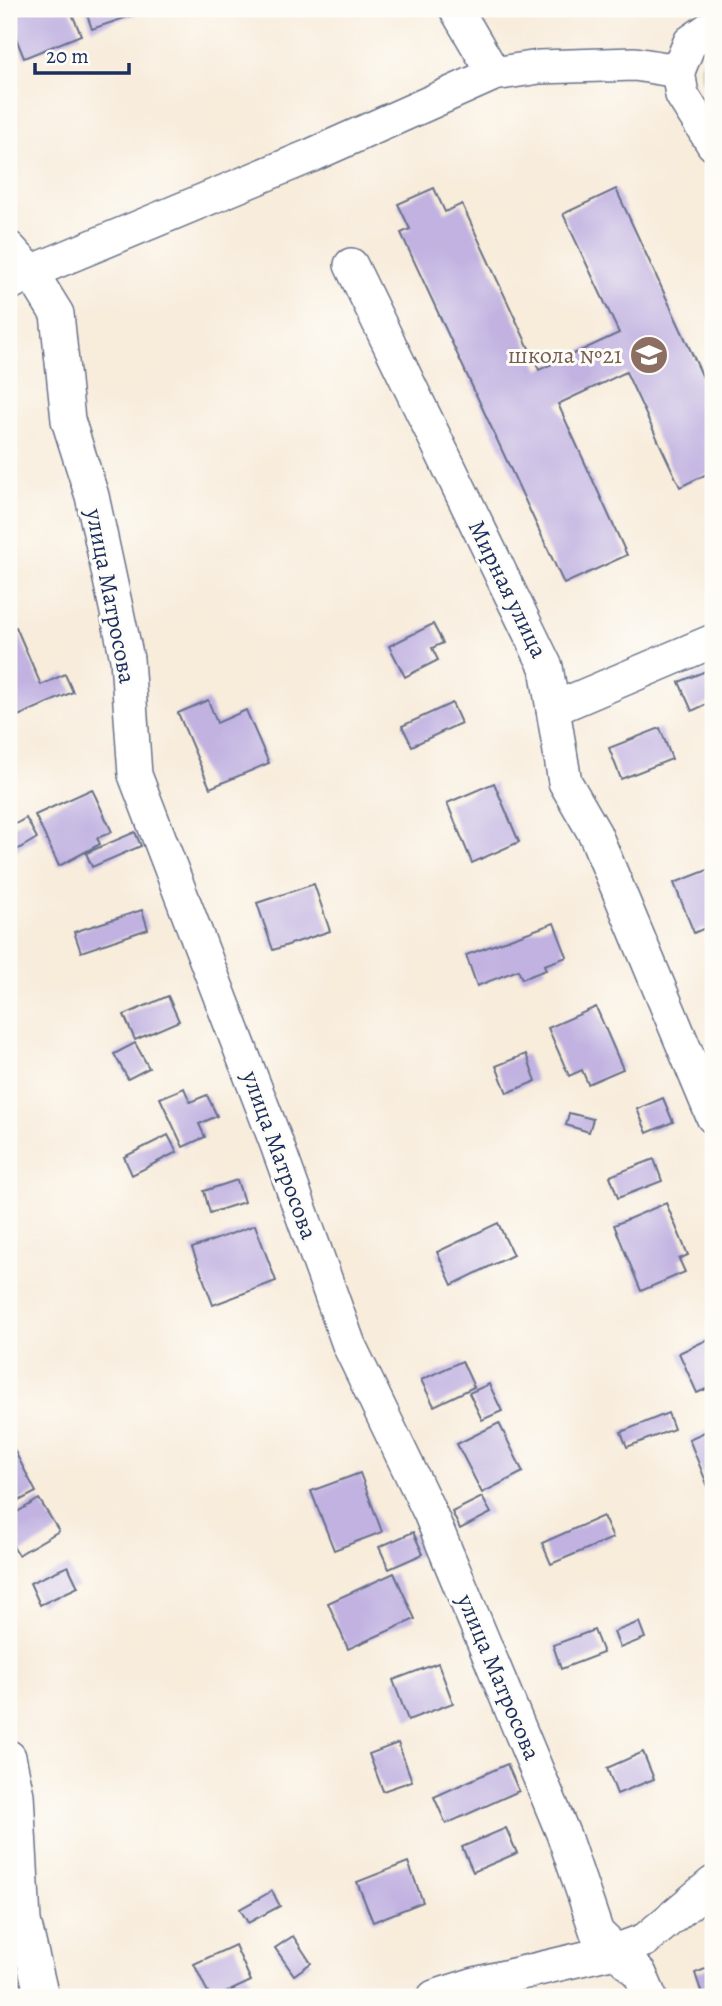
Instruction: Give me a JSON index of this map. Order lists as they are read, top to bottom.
{
  "streets": {
    "street": ["Мирная улица", "улица Матросова"]
  },
  "places": {
    "school or university": ["школа №21"]
  },
  "scale_bar": "20 m"
}
